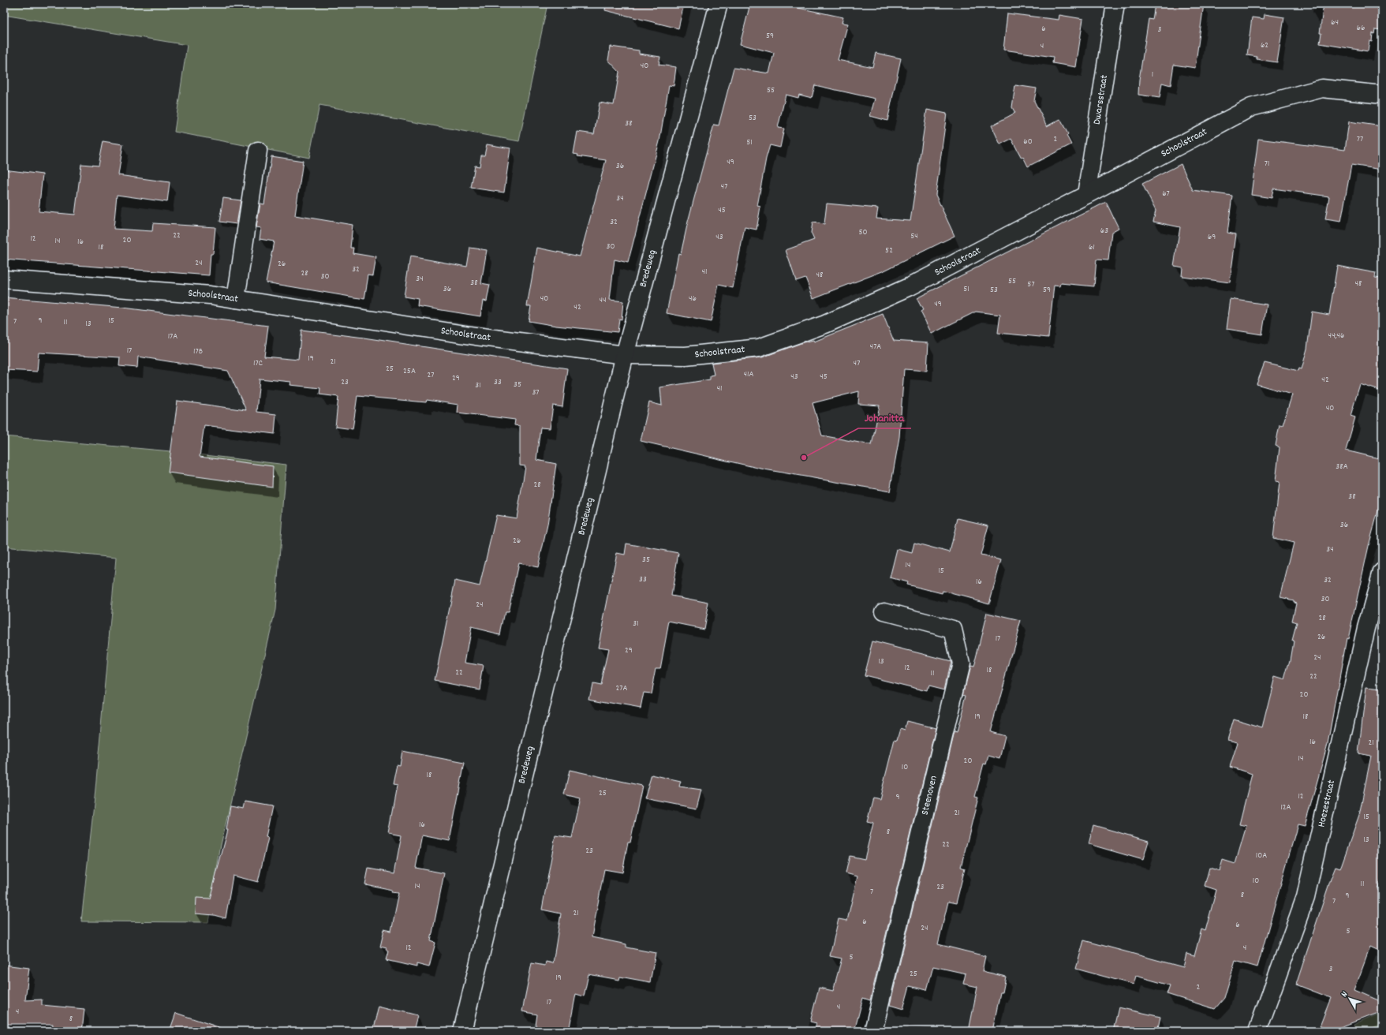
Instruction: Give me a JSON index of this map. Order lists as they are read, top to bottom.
{
  "streets": {
    "street": [
      "Dwarsstraat",
      "Schoolstraat",
      "Bredeweg",
      "Steenoven",
      "Hoezestraat"
    ]
  },
  "crossings": [
    ["Dwarsstraat", "Schoolstraat"],
    ["Schoolstraat", "Bredeweg"]
  ],
  "places": ["Johanitta"],
  "house_numbers": [
    "64",
    "66",
    "6",
    "3",
    "59",
    "62",
    "4",
    "40",
    "1",
    "55",
    "53",
    "38",
    "2",
    "77",
    "60",
    "51",
    "49",
    "71",
    "36",
    "47",
    "67",
    "34",
    "45",
    "32",
    "63",
    "50",
    "22",
    "54",
    "43",
    "69",
    "12",
    "20",
    "14",
    "16",
    "30",
    "18",
    "61",
    "52",
    "24",
    "26",
    "32",
    "41",
    "28",
    "48",
    "30",
    "34",
    "55",
    "38",
    "48",
    "57",
    "36",
    "51",
    "53",
    "59",
    "40",
    "46",
    "44",
    "49",
    "42",
    "9",
    "15",
    "7",
    "11",
    "13",
    "44;46",
    "17A",
    "47A",
    "17",
    "17B",
    "19",
    "21",
    "17C",
    "47",
    "25",
    "25A",
    "41A",
    "27",
    "43",
    "45",
    "29",
    "42",
    "23",
    "33",
    "35",
    "31",
    "41",
    "37",
    "40",
    "38A",
    "28",
    "38",
    "36",
    "26",
    "34",
    "35",
    "14",
    "15",
    "33",
    "32",
    "16",
    "30",
    "24",
    "28",
    "31",
    "26",
    "17",
    "29",
    "24",
    "13",
    "12",
    "18",
    "22",
    "11",
    "22",
    "27A",
    "20",
    "19",
    "18",
    "16",
    "21",
    "14",
    "20",
    "10",
    "18",
    "25",
    "12",
    "9",
    "12A",
    "21",
    "15",
    "16",
    "8",
    "13",
    "22",
    "23",
    "10A",
    "10",
    "11",
    "14",
    "23",
    "7",
    "8",
    "9",
    "7",
    "21",
    "6",
    "6",
    "24",
    "5",
    "12",
    "4",
    "5",
    "3",
    "25",
    "19",
    "2",
    "17",
    "4",
    "4",
    "8"
  ],
  "north": "top left"
}
